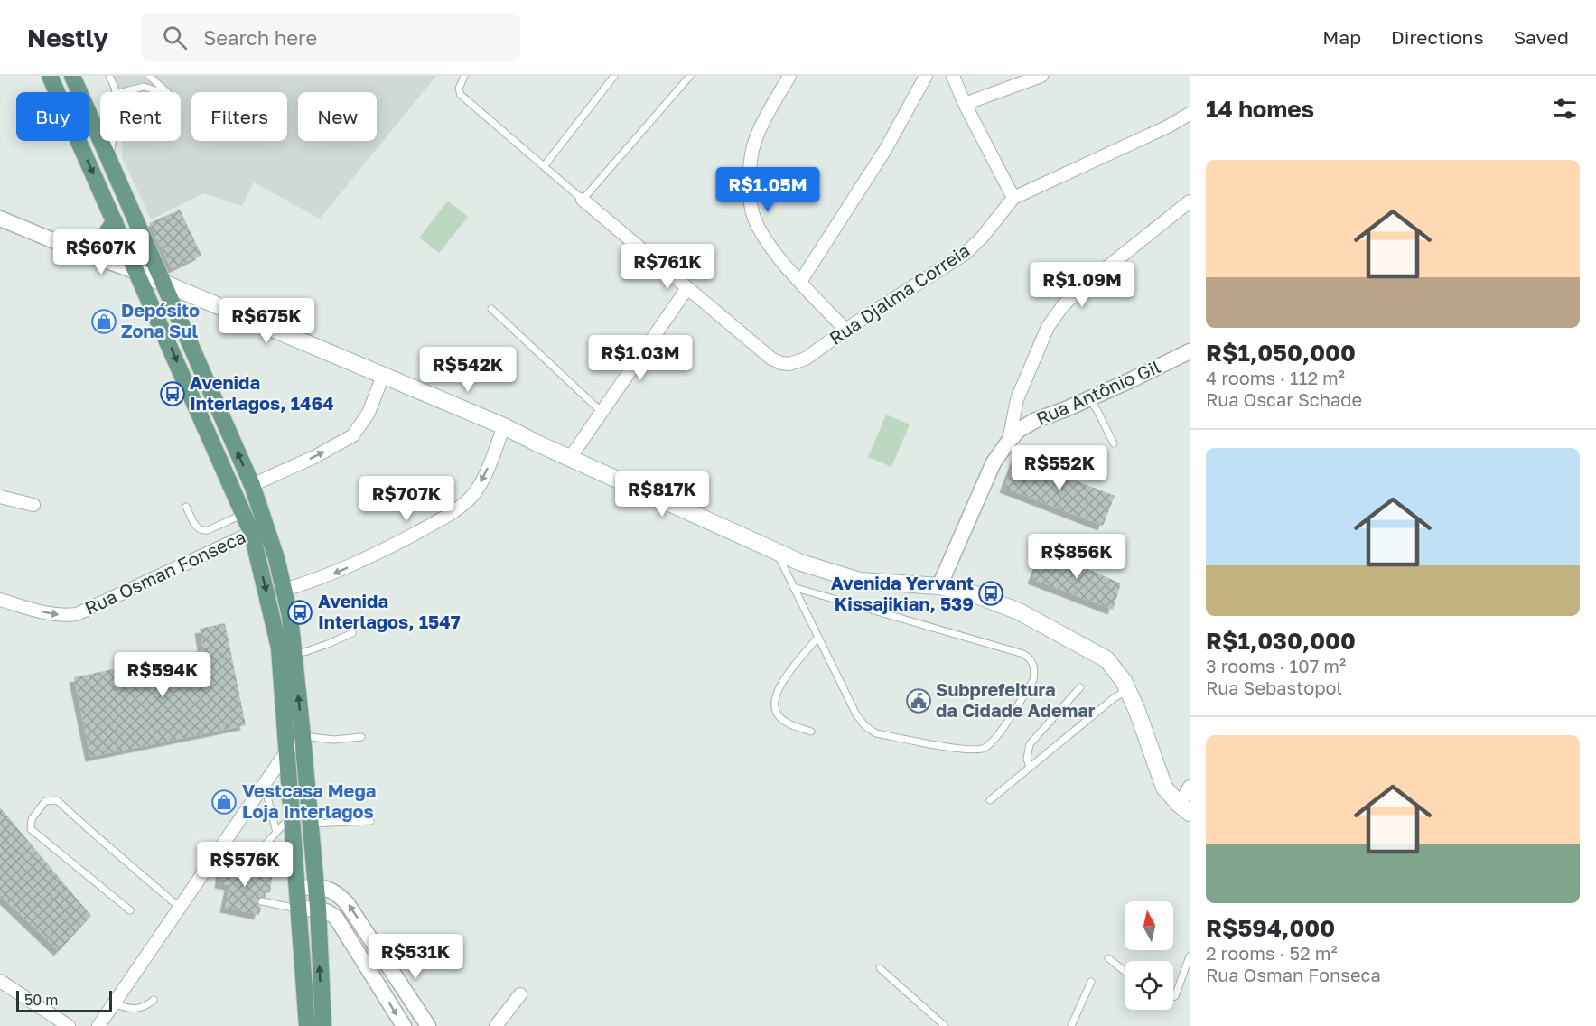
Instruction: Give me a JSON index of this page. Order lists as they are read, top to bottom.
{
  "streets": {
    "street": ["Rua Djalma Correia", "Rua Antônio Gil", "Rua Osman Fonseca"]
  },
  "one_way": ["Rua Osman Fonseca"],
  "places": {
    "shop": ["Depósito Zona Sul", "Vestcasa Mega Loja Interlagos"],
    "bus stop": ["Avenida Interlagos, 1464", "Avenida Yervant Kissajikian, 539", "Avenida Interlagos, 1547"],
    "public building": ["Subprefeitura da Cidade Ademar"]
  },
  "scale_bar": "50 m",
  "north": "top",
  "page": {
    "header": "Nestly",
    "search": "Search here",
    "nav": ["Map", "Directions", "Saved"],
    "heading": "14 homes",
    "chip": [
      "Buy",
      "Rent",
      "Filters",
      "New"
    ],
    "list": [
      {
        "name": "R$1,050,000",
        "note": "4 rooms · 112 m² · Rua Oscar Schade"
      },
      {
        "name": "R$1,030,000",
        "note": "3 rooms · 107 m² · Rua Sebastopol"
      },
      {
        "name": "R$594,000",
        "note": "2 rooms · 52 m² · Rua Osman Fonseca"
      }
    ],
    "price": [
      "R$1.05M",
      "R$607K",
      "R$761K",
      "R$1.09M",
      "R$675K",
      "R$1.03M",
      "R$542K",
      "R$552K",
      "R$817K",
      "R$707K",
      "R$856K",
      "R$594K",
      "R$576K",
      "R$531K"
    ],
    "scale": "50 m"
  }
}
